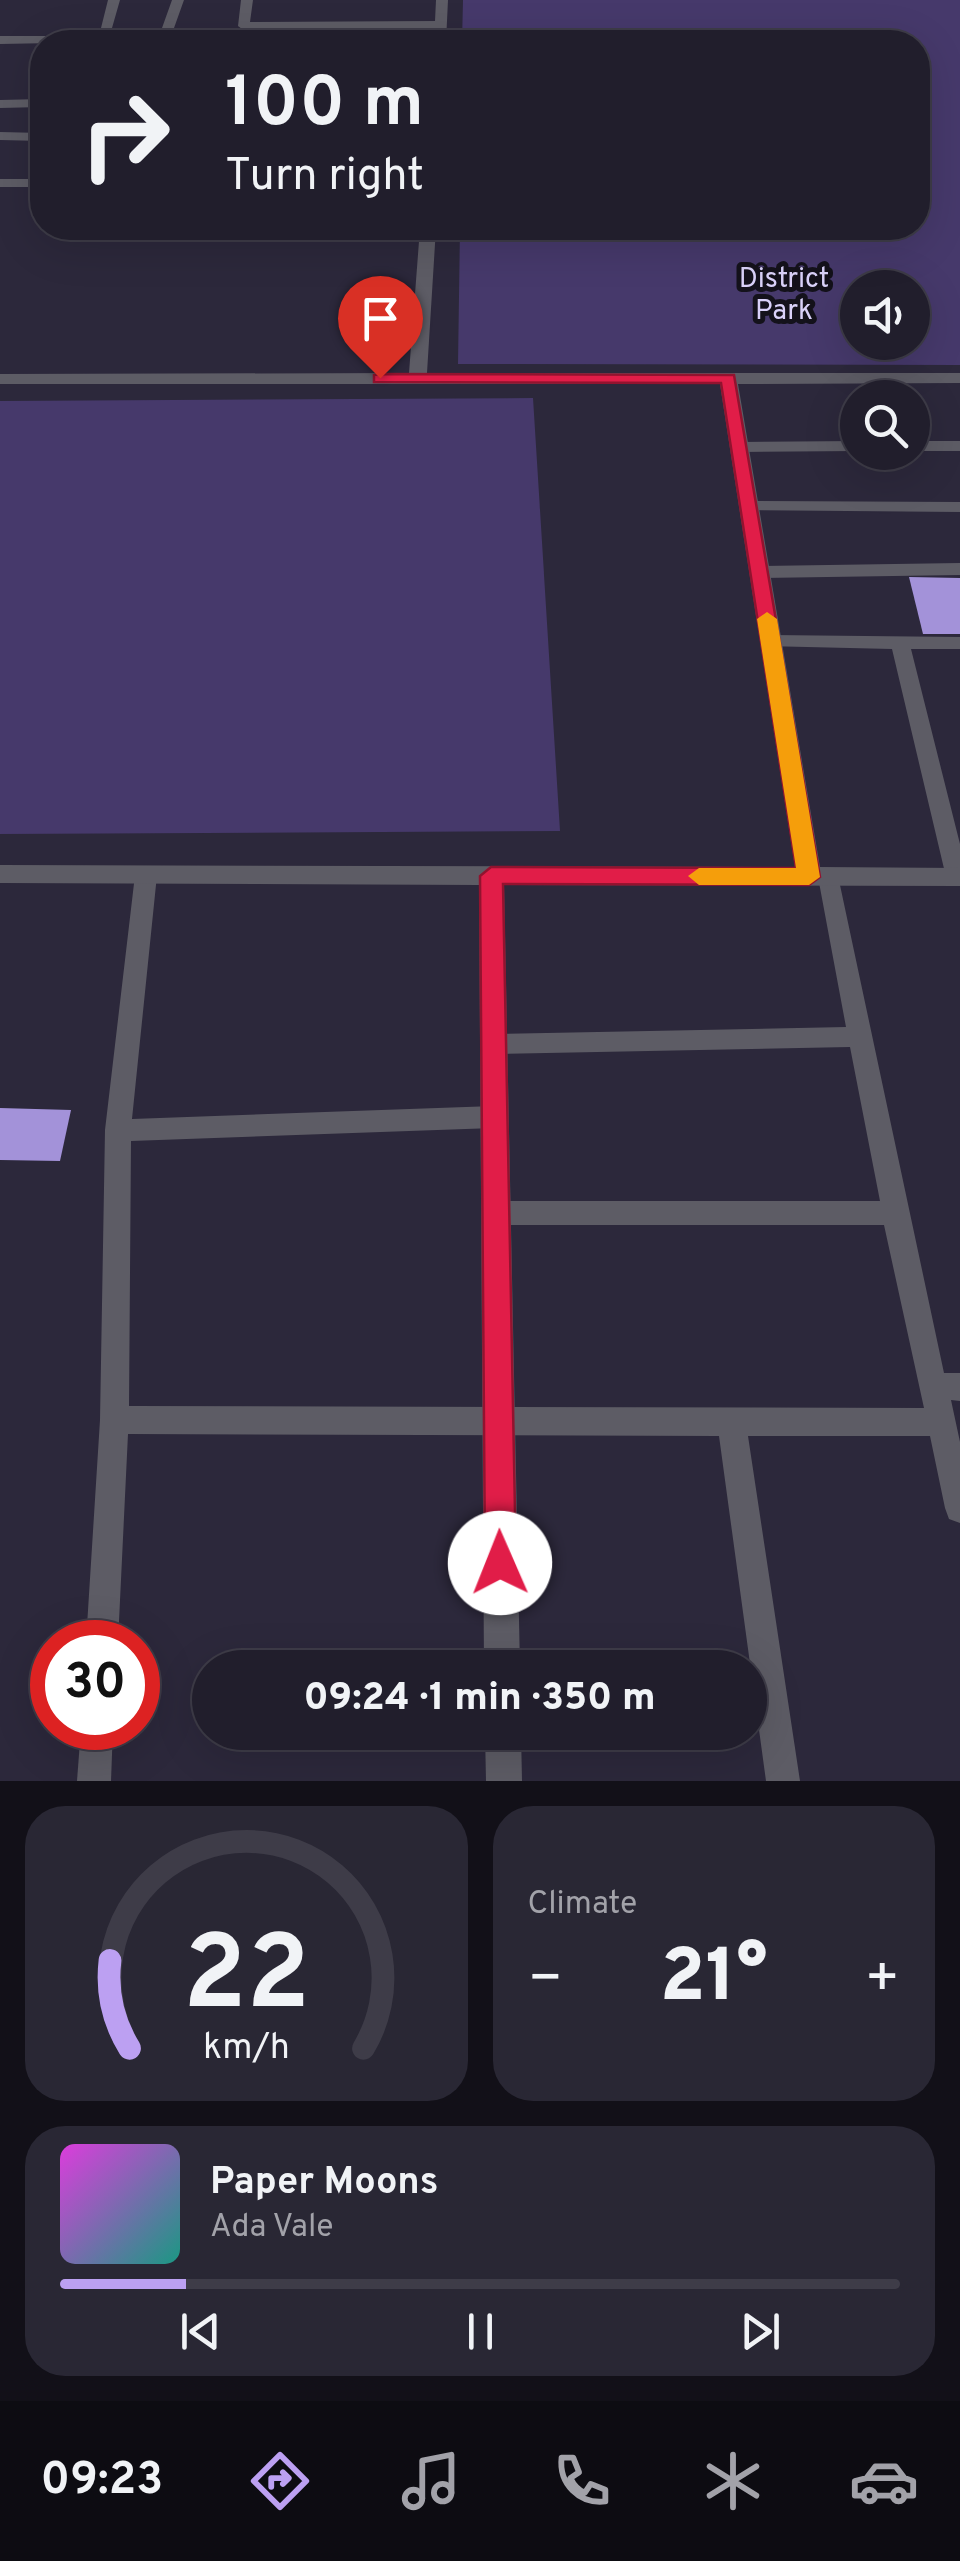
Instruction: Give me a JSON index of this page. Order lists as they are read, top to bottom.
{
  "parks": ["District Park"],
  "page": {
    "turn": ["100 m", "Turn right"],
    "limit": "30",
    "trip": "09:24 · 1 min · 350 m",
    "tile": "Climate",
    "heat": ["−", "21°", "+"],
    "song": ["Paper Moons", "Ada Vale"],
    "tabs": "09:23",
    "gauge": ["22", "km/h"]
  }
}
